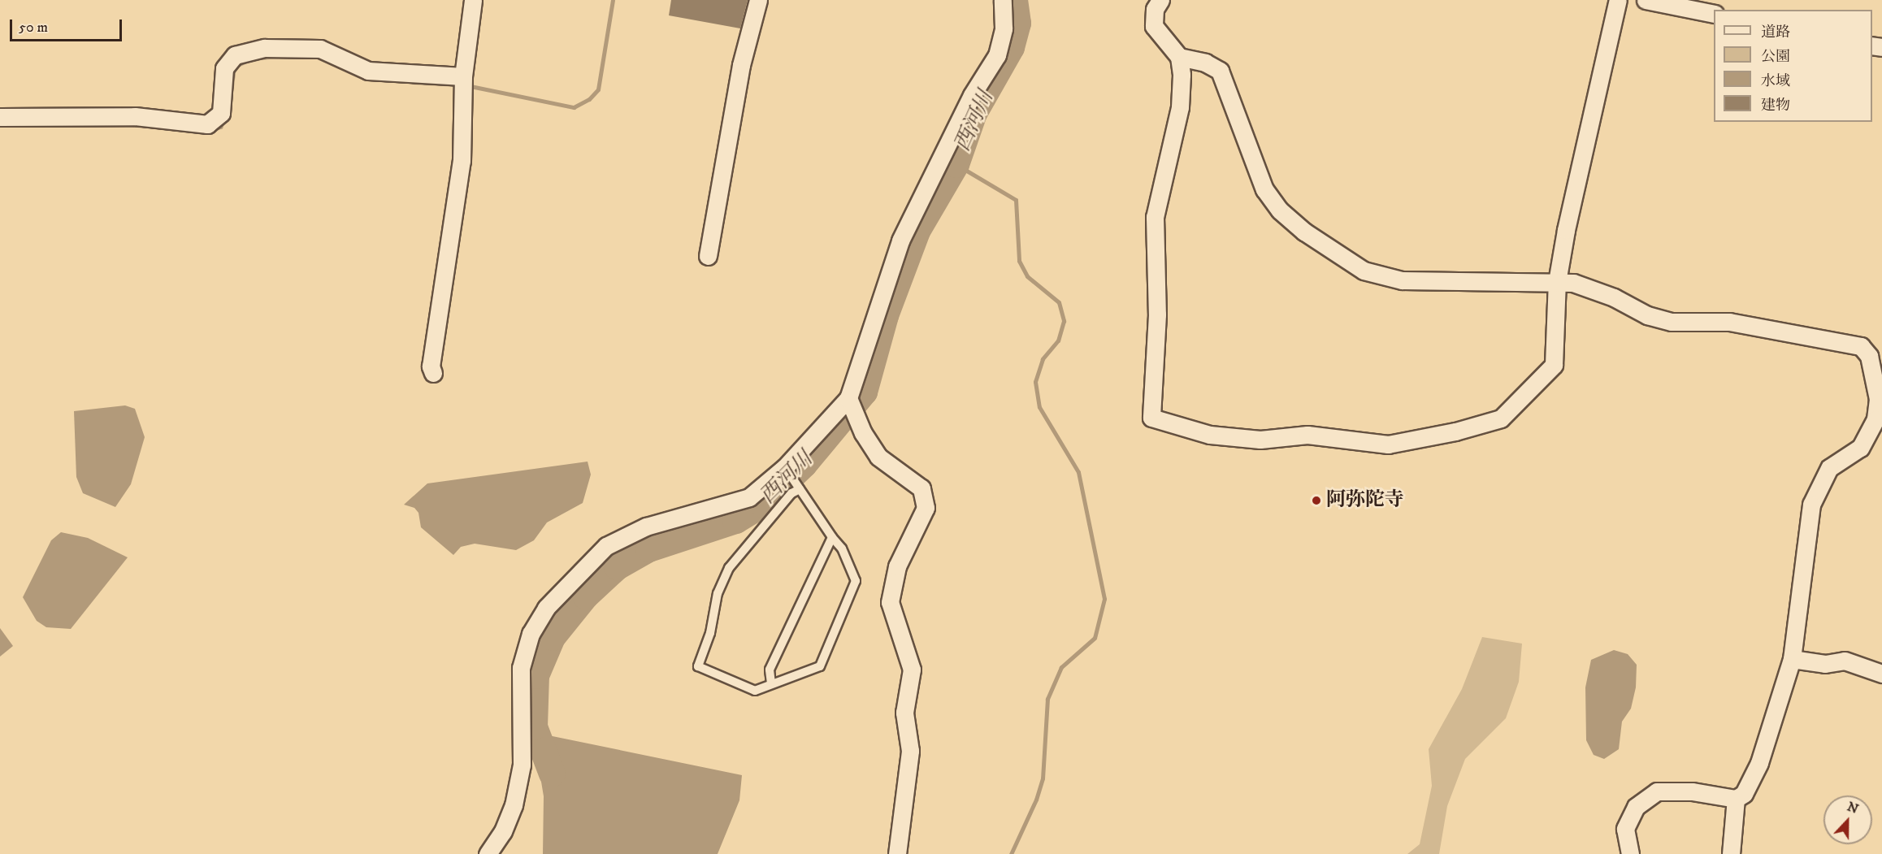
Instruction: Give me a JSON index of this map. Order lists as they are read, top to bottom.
{
  "water": ["西河川"],
  "places": ["阿弥陀寺"],
  "legend": [
    "道路",
    "公園",
    "水域",
    "建物"
  ],
  "scale_bar": "50 m",
  "north": "top"
}
